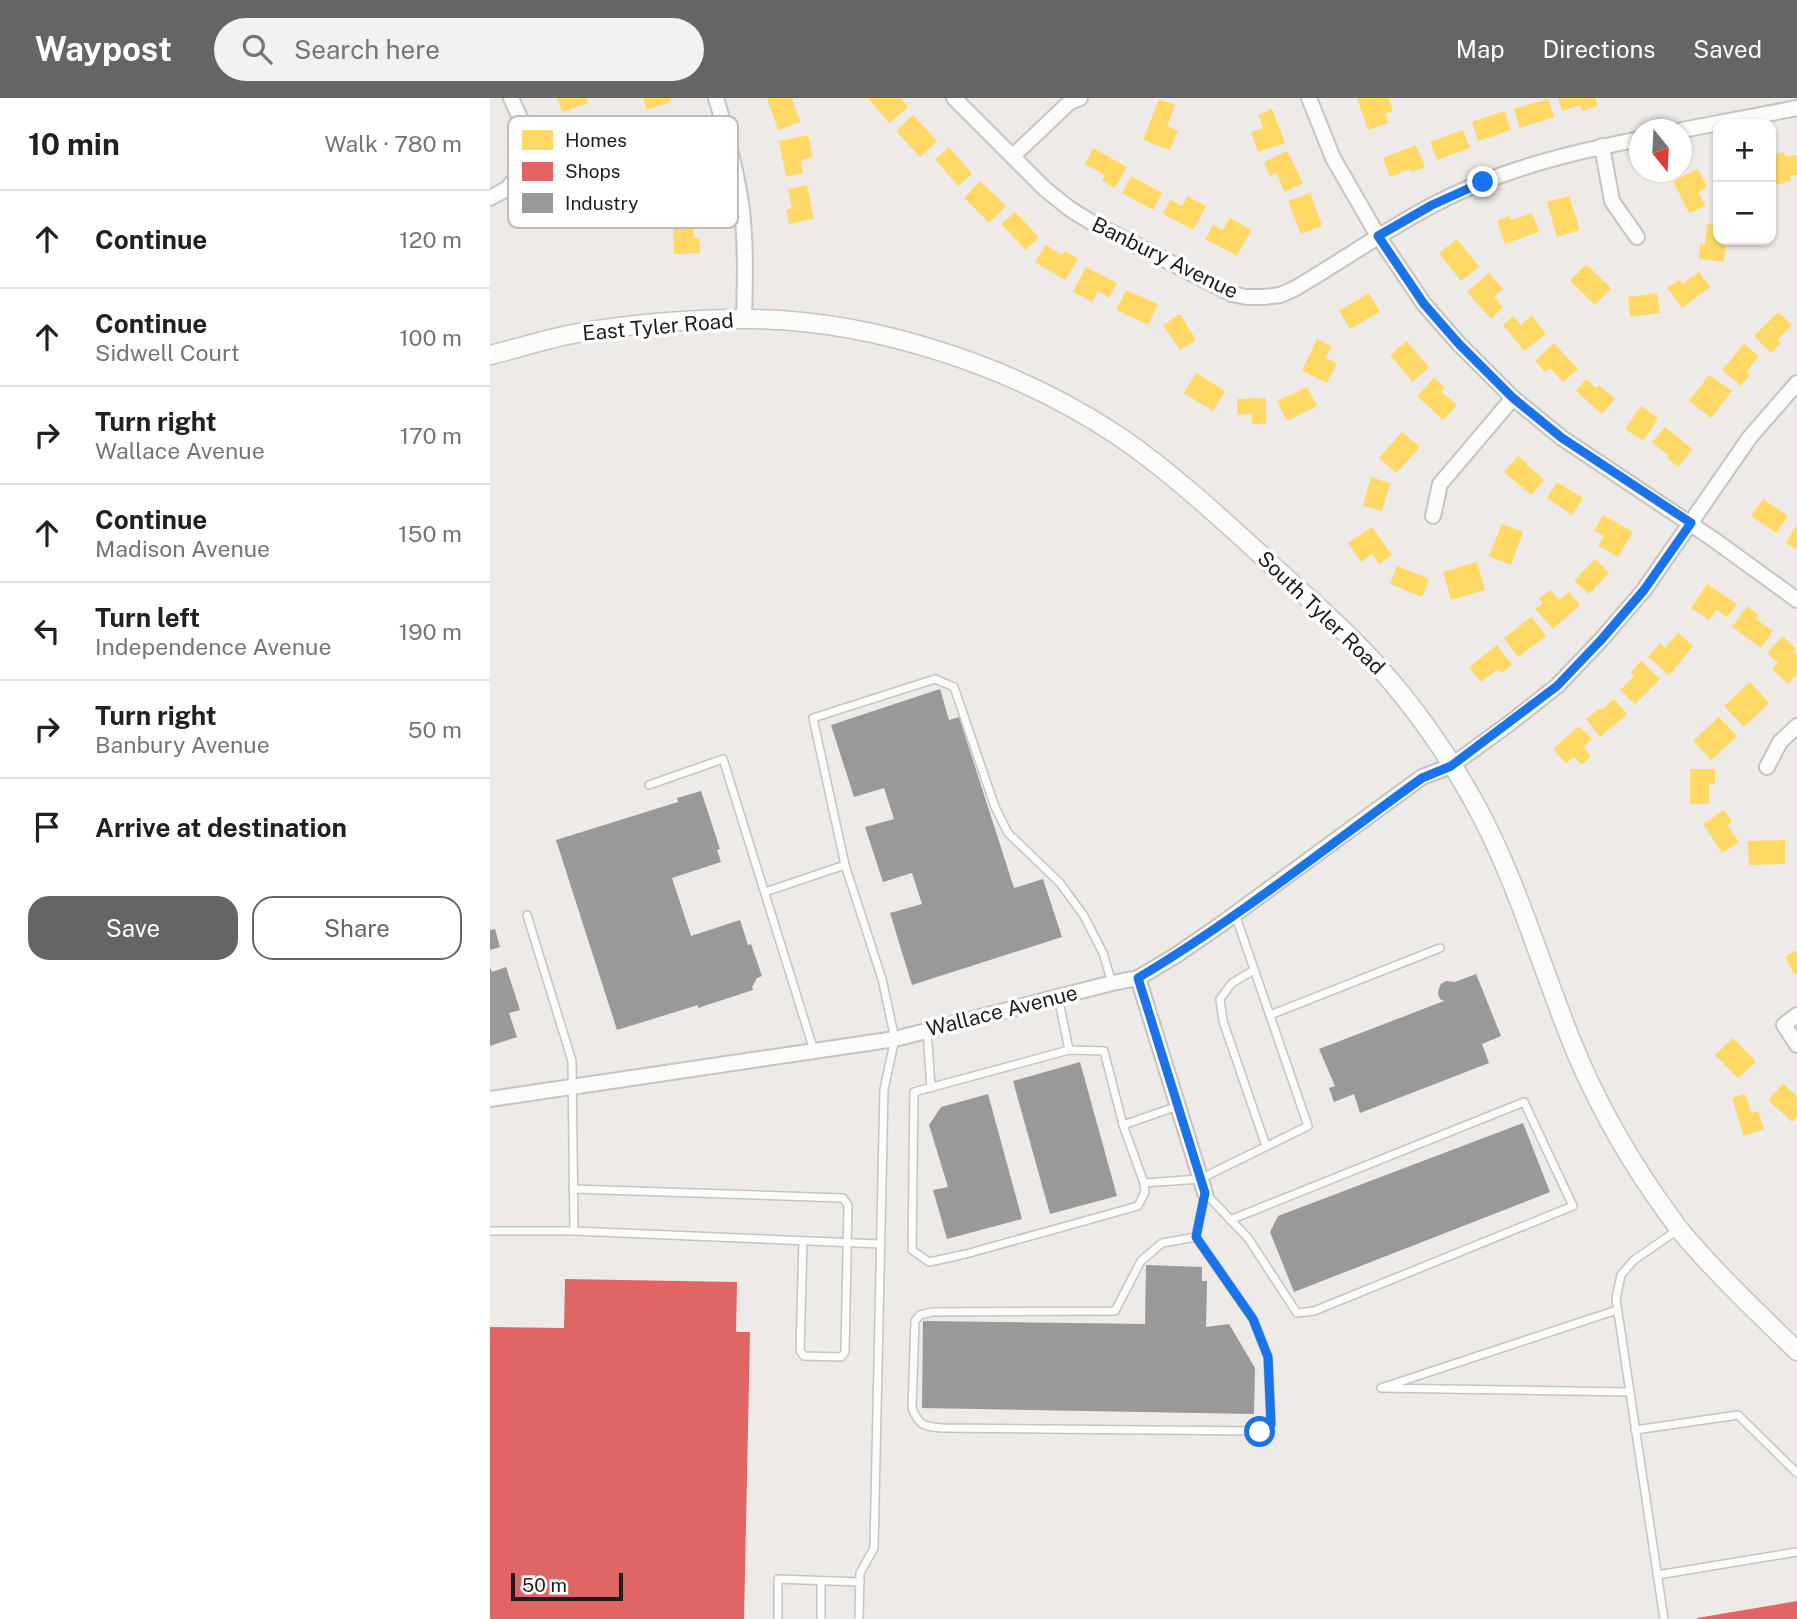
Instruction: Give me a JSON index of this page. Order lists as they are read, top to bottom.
{
  "streets": {
    "street": [
      "Banbury Avenue",
      "East Tyler Road",
      "South Tyler Road",
      "Wallace Avenue"
    ]
  },
  "crossings": [
    ["East Tyler Road", "South Tyler Road"],
    ["South Tyler Road", "Wallace Avenue"]
  ],
  "legend": ["Homes", "Shops", "Industry"],
  "scale_bar": "50 m",
  "north": "bottom",
  "page": {
    "header": "Waypost",
    "search": "Search here",
    "nav": ["Map", "Directions", "Saved"],
    "heading": ["10 min", "Walk · 780 m"],
    "map_buttons": ["+", "−"],
    "list": [
      ["Continue", "120 m"],
      ["Continue", "Sidwell Court", "100 m"],
      ["Turn right", "Wallace Avenue", "170 m"],
      ["Continue", "Madison Avenue", "150 m"],
      ["Turn left", "Independence Avenue", "190 m"],
      ["Turn right", "Banbury Avenue", "50 m"],
      "Arrive at destination"
    ],
    "buttons": ["Save", "Share"],
    "scale": "50 m"
  }
}
